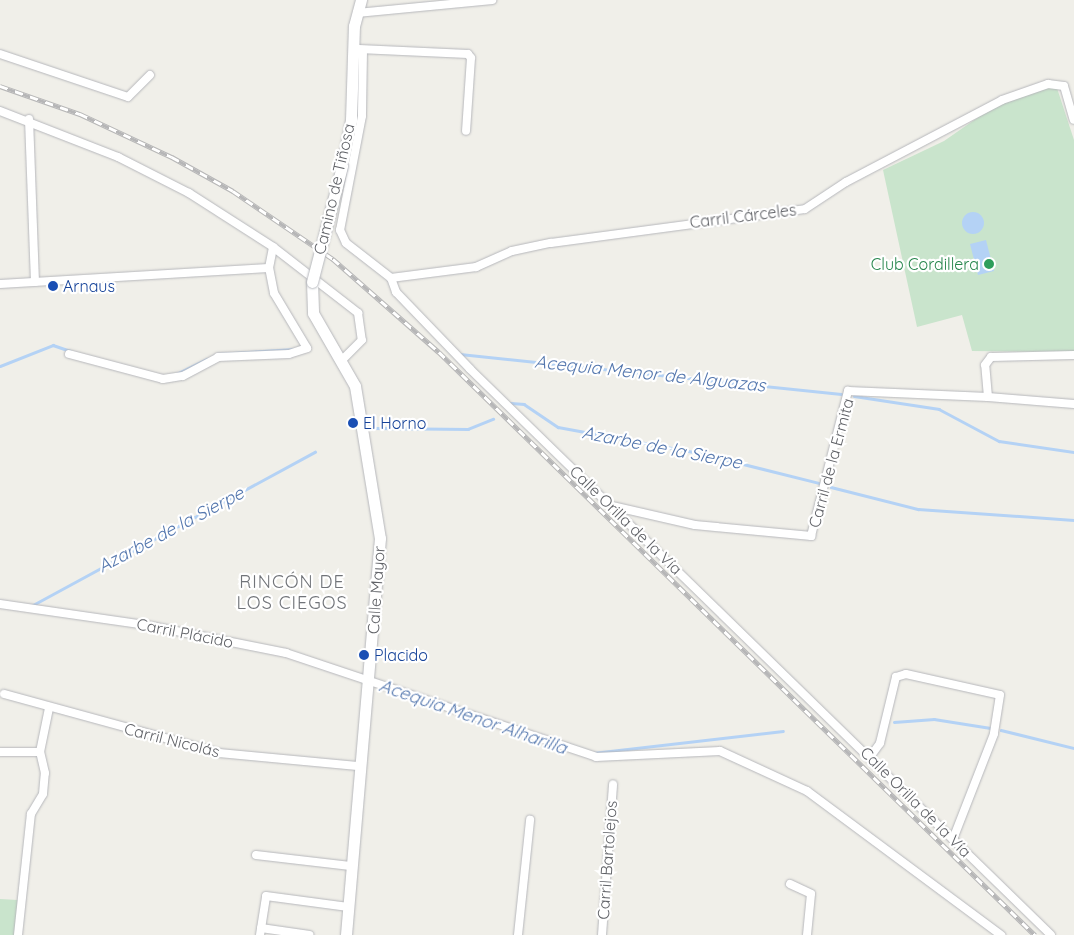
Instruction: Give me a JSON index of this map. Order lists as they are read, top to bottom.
{
  "streets": {
    "main road": ["Camino de Tiñosa", "Calle Mayor"],
    "street": [
      "Carril Cárceles",
      "Carril de la Ermita",
      "Calle Orilla de la Vía",
      "Carril Plácido",
      "Carril Nicolás",
      "Carril Bartolejos"
    ]
  },
  "crossings": [
    ["Camino de Tiñosa", "Calle Orilla de la Vía"],
    ["Camino de Tiñosa", "Calle Mayor"],
    ["Carril Cárceles", "Calle Orilla de la Vía"],
    ["Carril de la Ermita", "Calle Orilla de la Vía"],
    ["Calle Mayor", "Carril Plácido"],
    ["Calle Mayor", "Carril Nicolás"]
  ],
  "districts": ["RINCÓN DE LOS CIEGOS"],
  "water": ["Acequia Menor de Alguazas", "Azarbe de la Sierpe", "Acequia Menor Alharilla"],
  "places": [
    "Club Cordillera",
    "Arnaus",
    "El Horno",
    "Placido"
  ]
}
